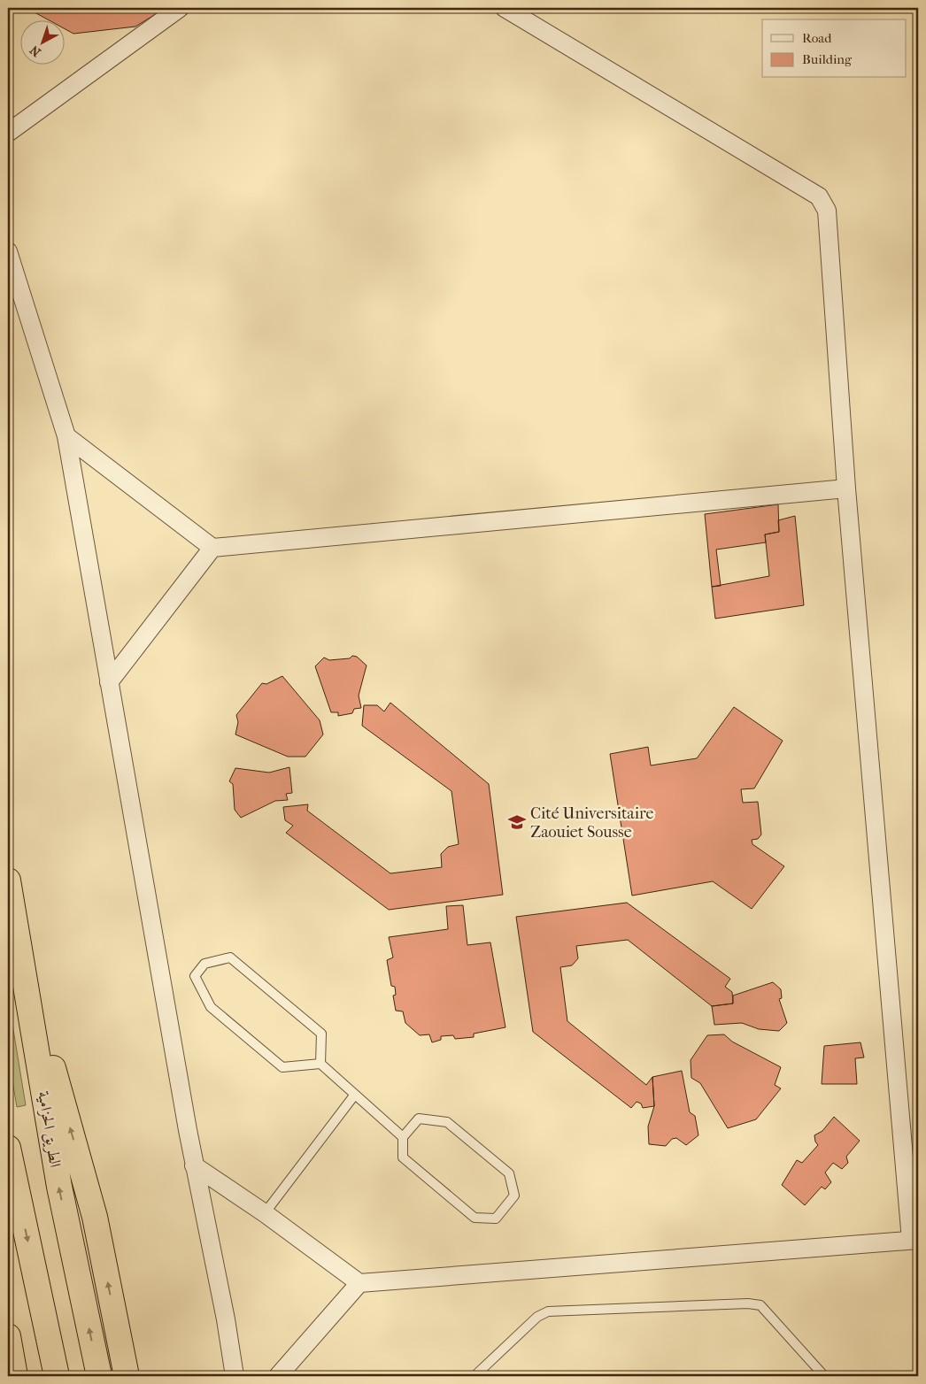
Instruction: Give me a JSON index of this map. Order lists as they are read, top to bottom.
{
  "streets": {
    "highway": ["الطريق الحزامية"]
  },
  "places": {
    "school or university": ["Cité Universitaire Zaouiet Sousse"]
  },
  "legend": ["Road", "Building"],
  "north": "bottom left"
}
